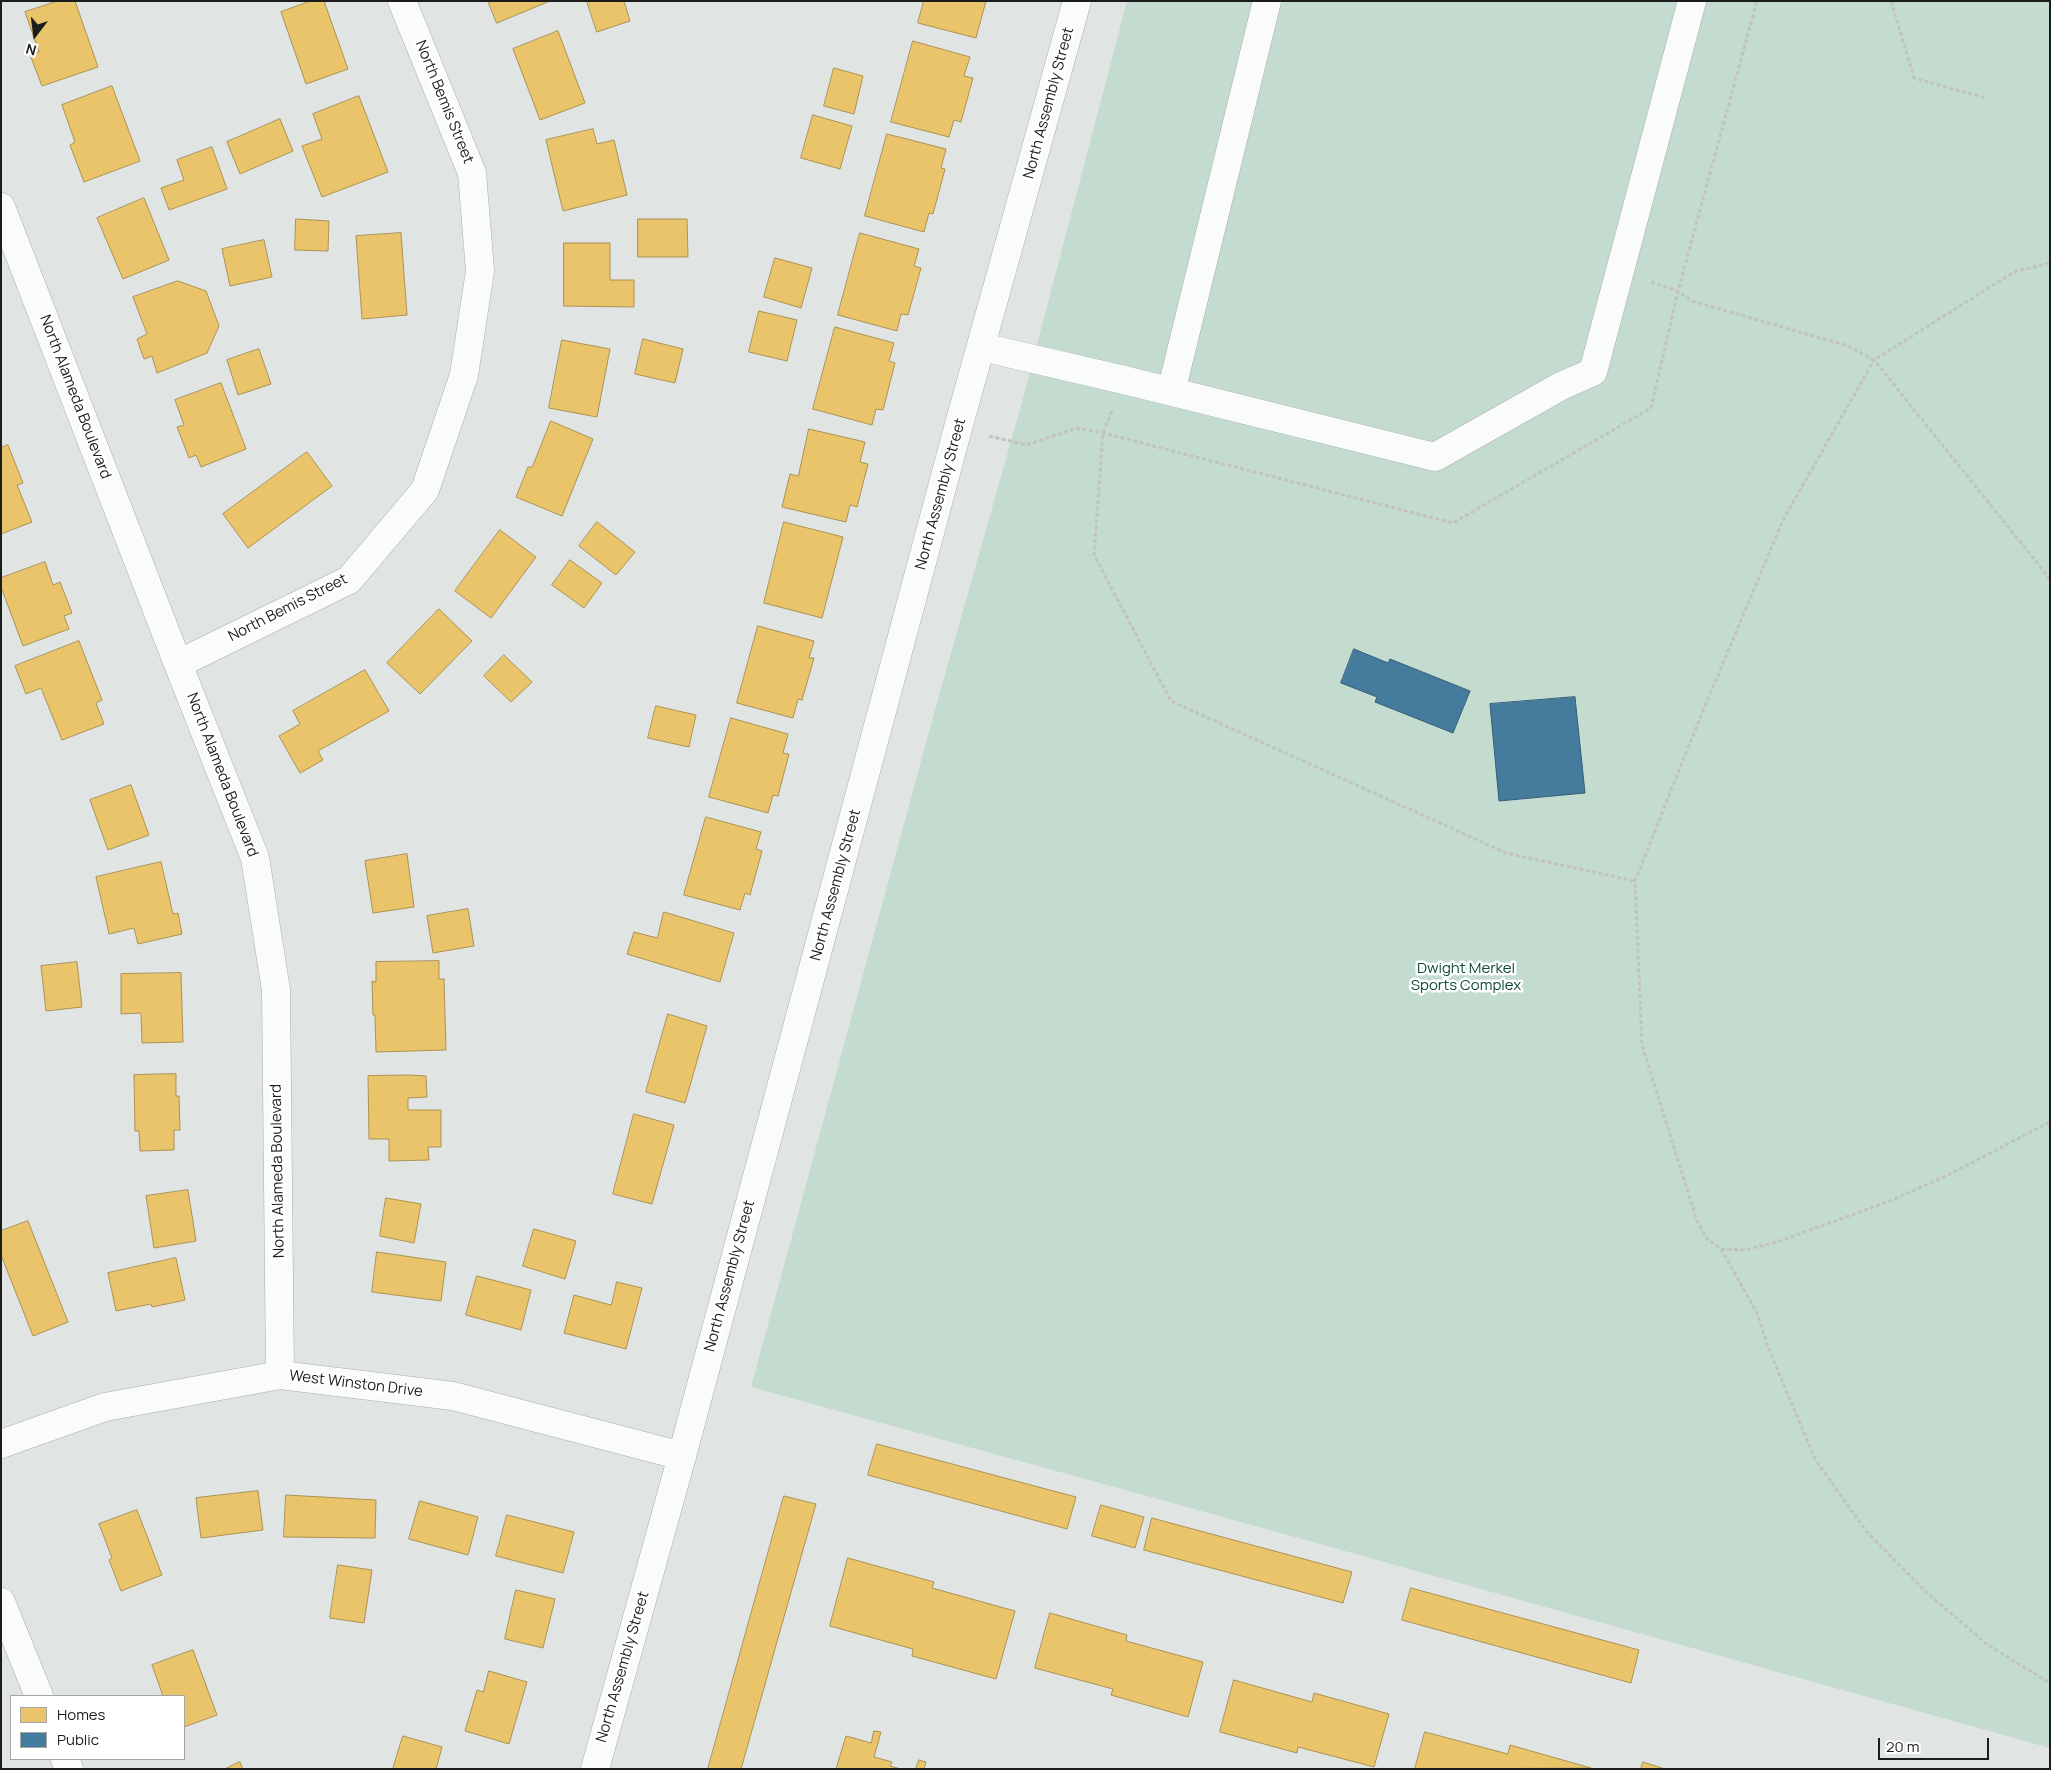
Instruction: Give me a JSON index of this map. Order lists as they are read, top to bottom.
{
  "streets": {
    "street": [
      "North Bemis Street",
      "North Assembly Street",
      "North Alameda Boulevard",
      "West Winston Drive"
    ]
  },
  "crossings": [
    ["North Bemis Street", "North Alameda Boulevard"],
    ["North Assembly Street", "West Winston Drive"],
    ["North Alameda Boulevard", "West Winston Drive"]
  ],
  "parks": ["Dwight Merkel Sports Complex"],
  "legend": ["Homes", "Public"],
  "scale_bar": "20 m",
  "north": "bottom"
}
